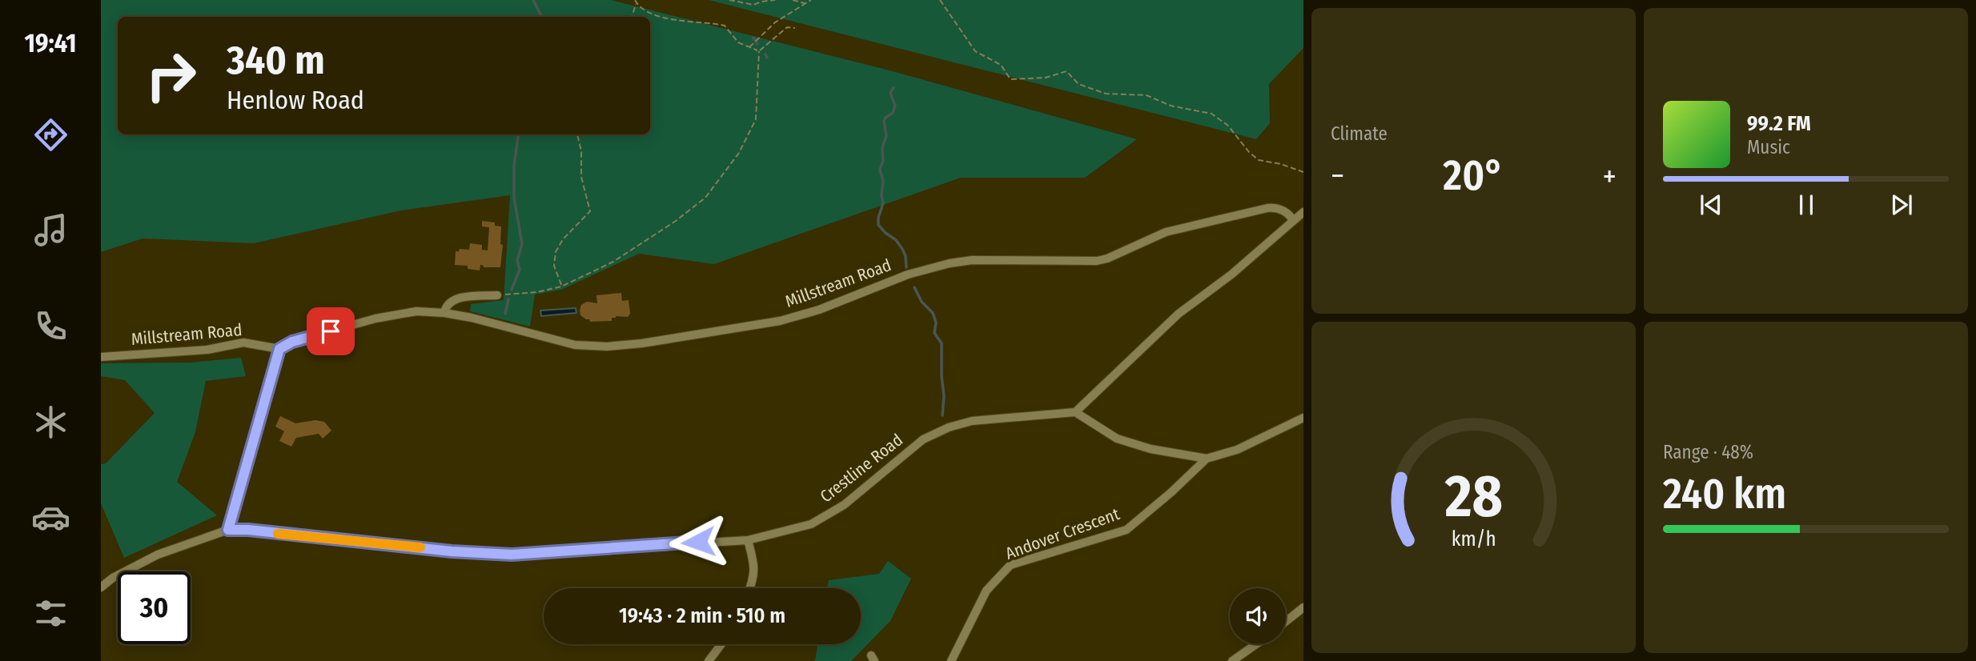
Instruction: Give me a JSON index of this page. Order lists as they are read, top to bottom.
{
  "streets": {
    "street": ["Millstream Road", "Crestline Road", "Andover Crescent"]
  },
  "page": {
    "tabs": "19:41",
    "tile": [
      "Climate",
      ["Range · 48%", "240 km"]
    ],
    "turn": ["340 m", "Henlow Road"],
    "song": ["99.2 FM", "Music"],
    "heat": ["−", "20°", "+"],
    "limit": "30",
    "trip": "19:43 · 2 min · 510 m",
    "gauge": ["28", "km/h"]
  }
}
